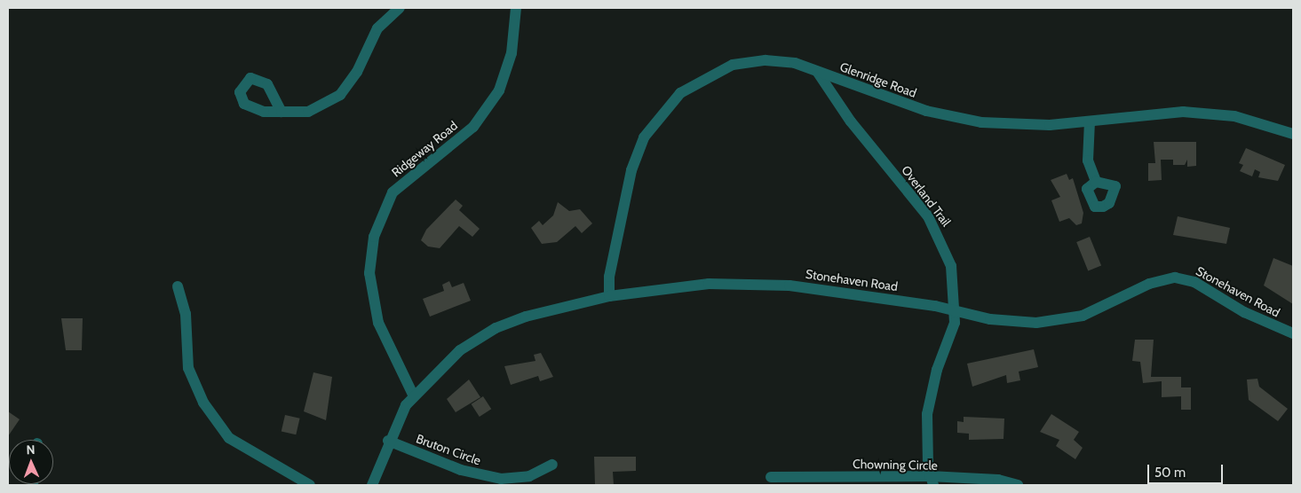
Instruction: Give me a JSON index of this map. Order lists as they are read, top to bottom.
{
  "streets": {
    "street": [
      "Glenridge Road",
      "Ridgeway Road",
      "Overland Trail",
      "Stonehaven Road",
      "Bruton Circle",
      "Chowning Circle"
    ]
  },
  "crossings": [
    ["Glenridge Road", "Overland Trail"],
    ["Glenridge Road", "Stonehaven Road"],
    ["Ridgeway Road", "Stonehaven Road"],
    ["Overland Trail", "Stonehaven Road"],
    ["Overland Trail", "Chowning Circle"]
  ],
  "scale_bar": "50 m",
  "north": "top"
}
